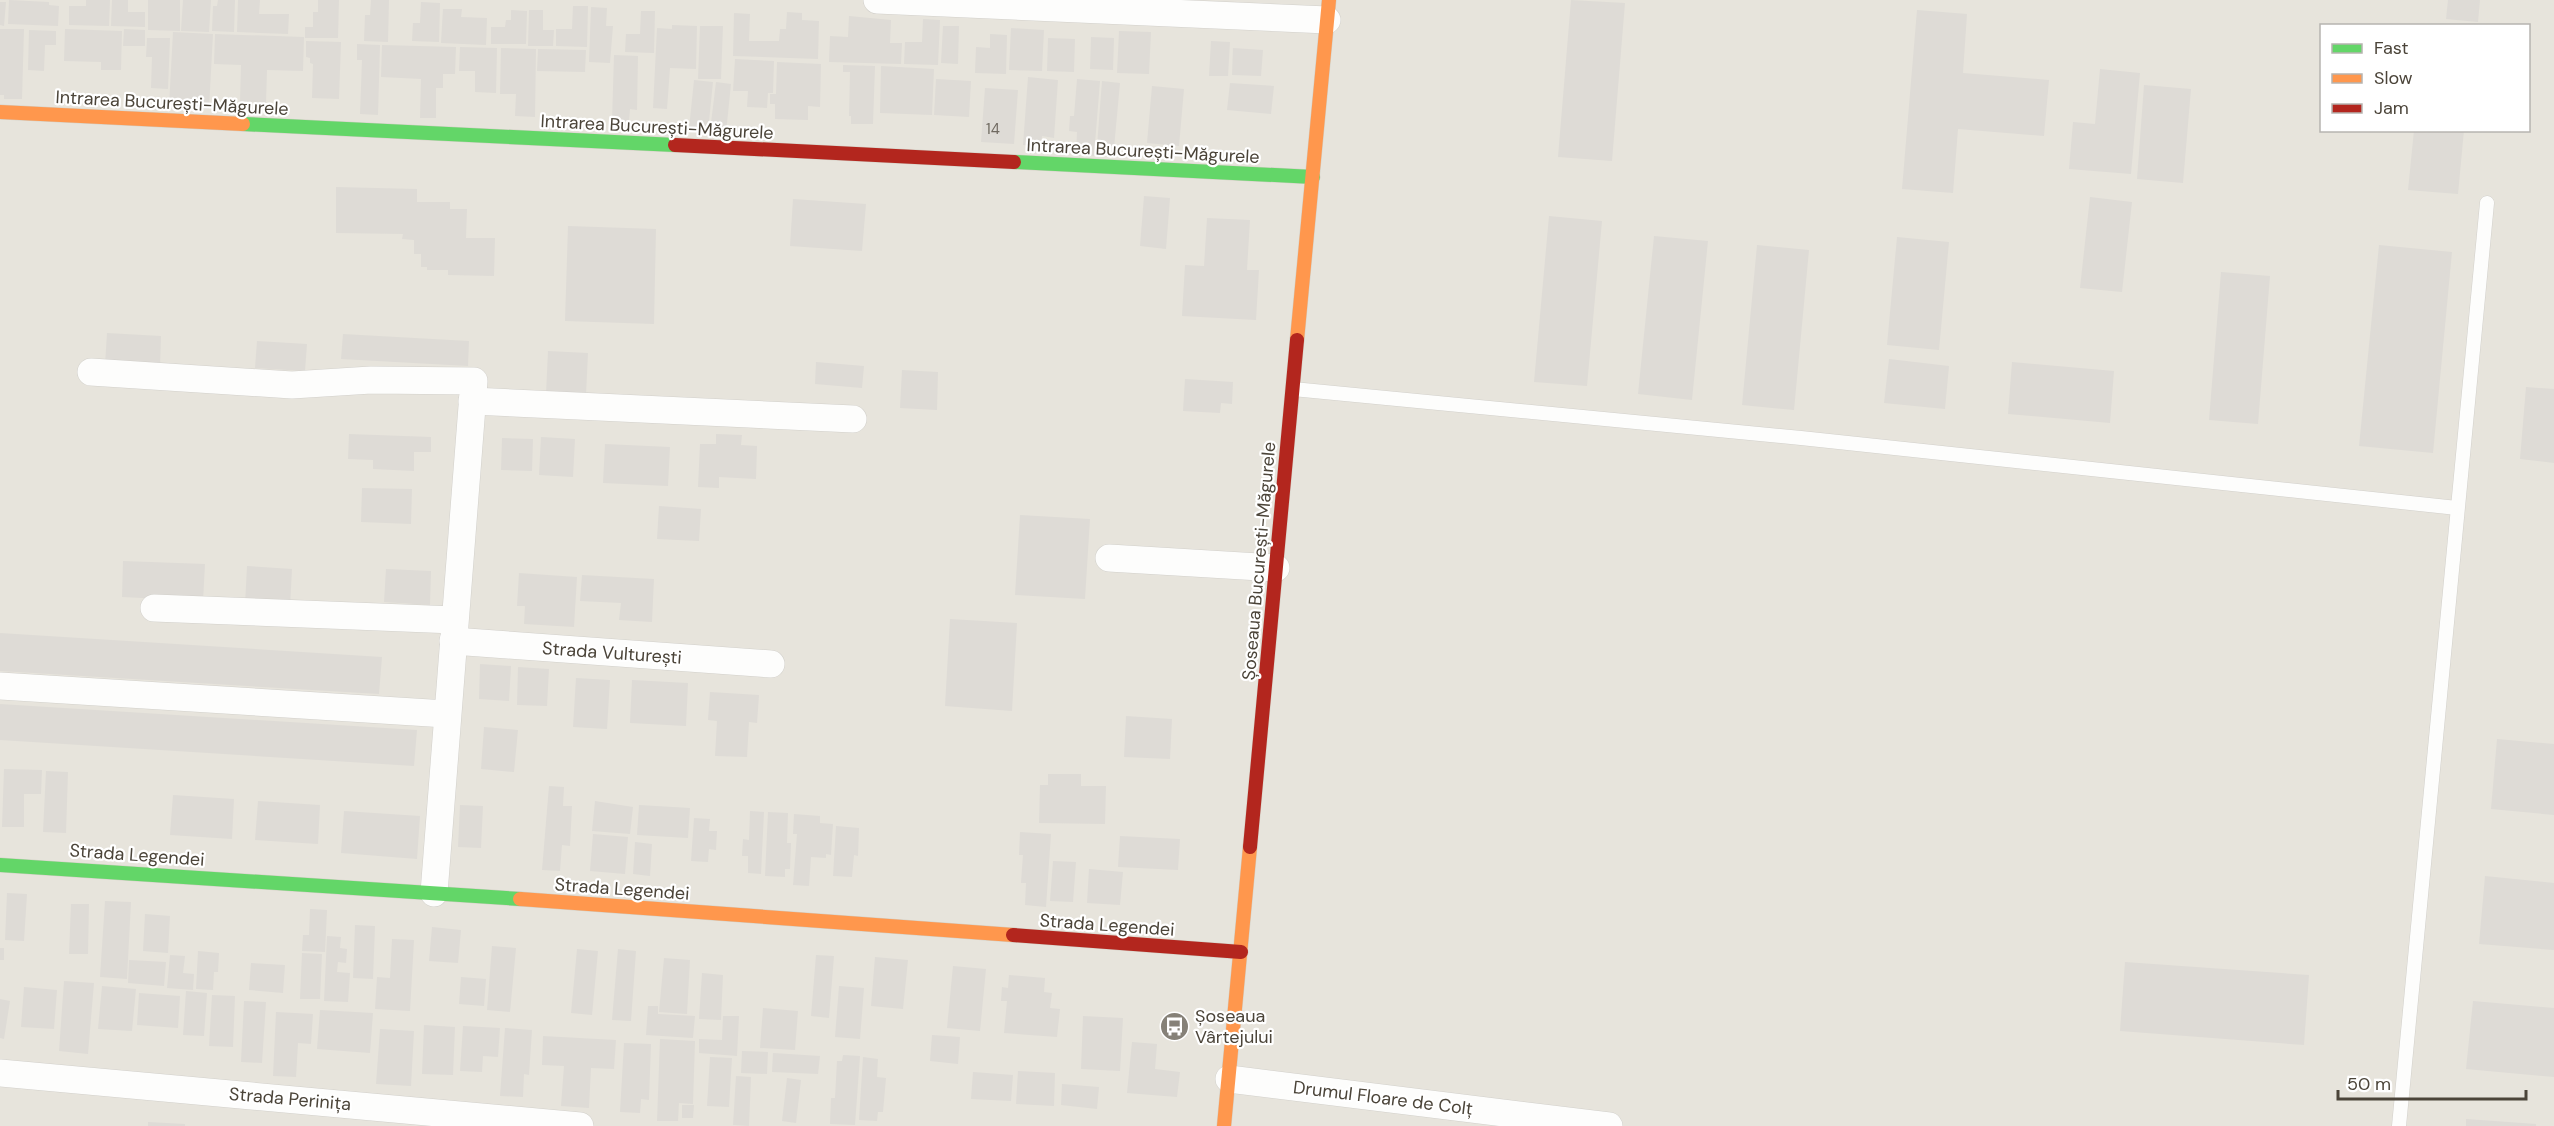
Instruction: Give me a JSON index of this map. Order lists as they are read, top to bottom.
{
  "streets": {
    "street": [
      "Intrarea București-Măgurele",
      "Șoseaua București-Măgurele",
      "Strada Vulturești",
      "Strada Legendei",
      "Drumul Floare de Colț",
      "Strada Perinița"
    ]
  },
  "crossings": [
    ["Intrarea București-Măgurele", "Șoseaua București-Măgurele"],
    ["Șoseaua București-Măgurele", "Strada Legendei"],
    ["Șoseaua București-Măgurele", "Drumul Floare de Colț"]
  ],
  "places": {
    "bus stop": ["Șoseaua Vârtejului"]
  },
  "house_numbers": ["14"],
  "legend": ["Fast", "Slow", "Jam"],
  "scale_bar": "50 m"
}
